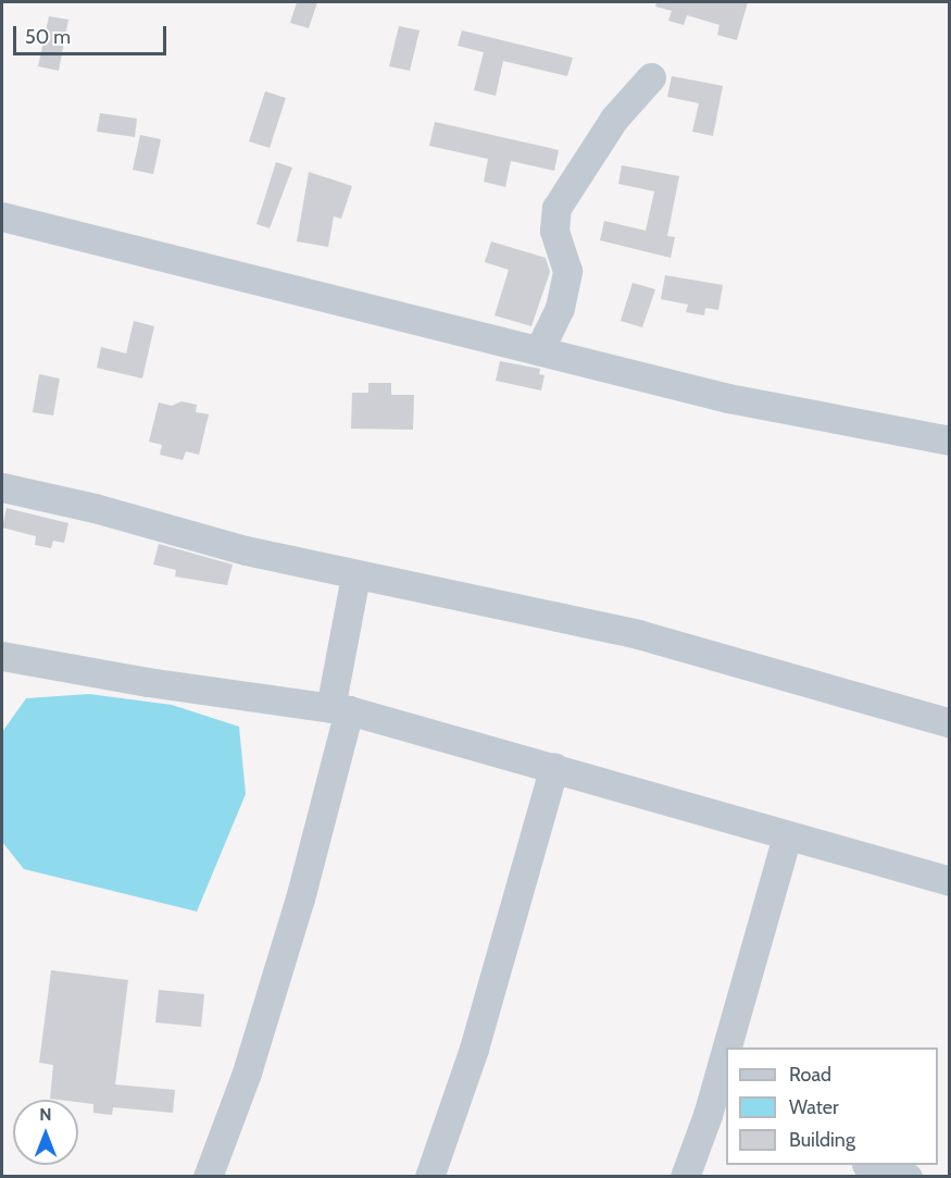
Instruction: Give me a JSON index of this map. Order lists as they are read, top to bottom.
{
  "legend": ["Road", "Water", "Building"],
  "scale_bar": "50 m",
  "north": "top"
}
